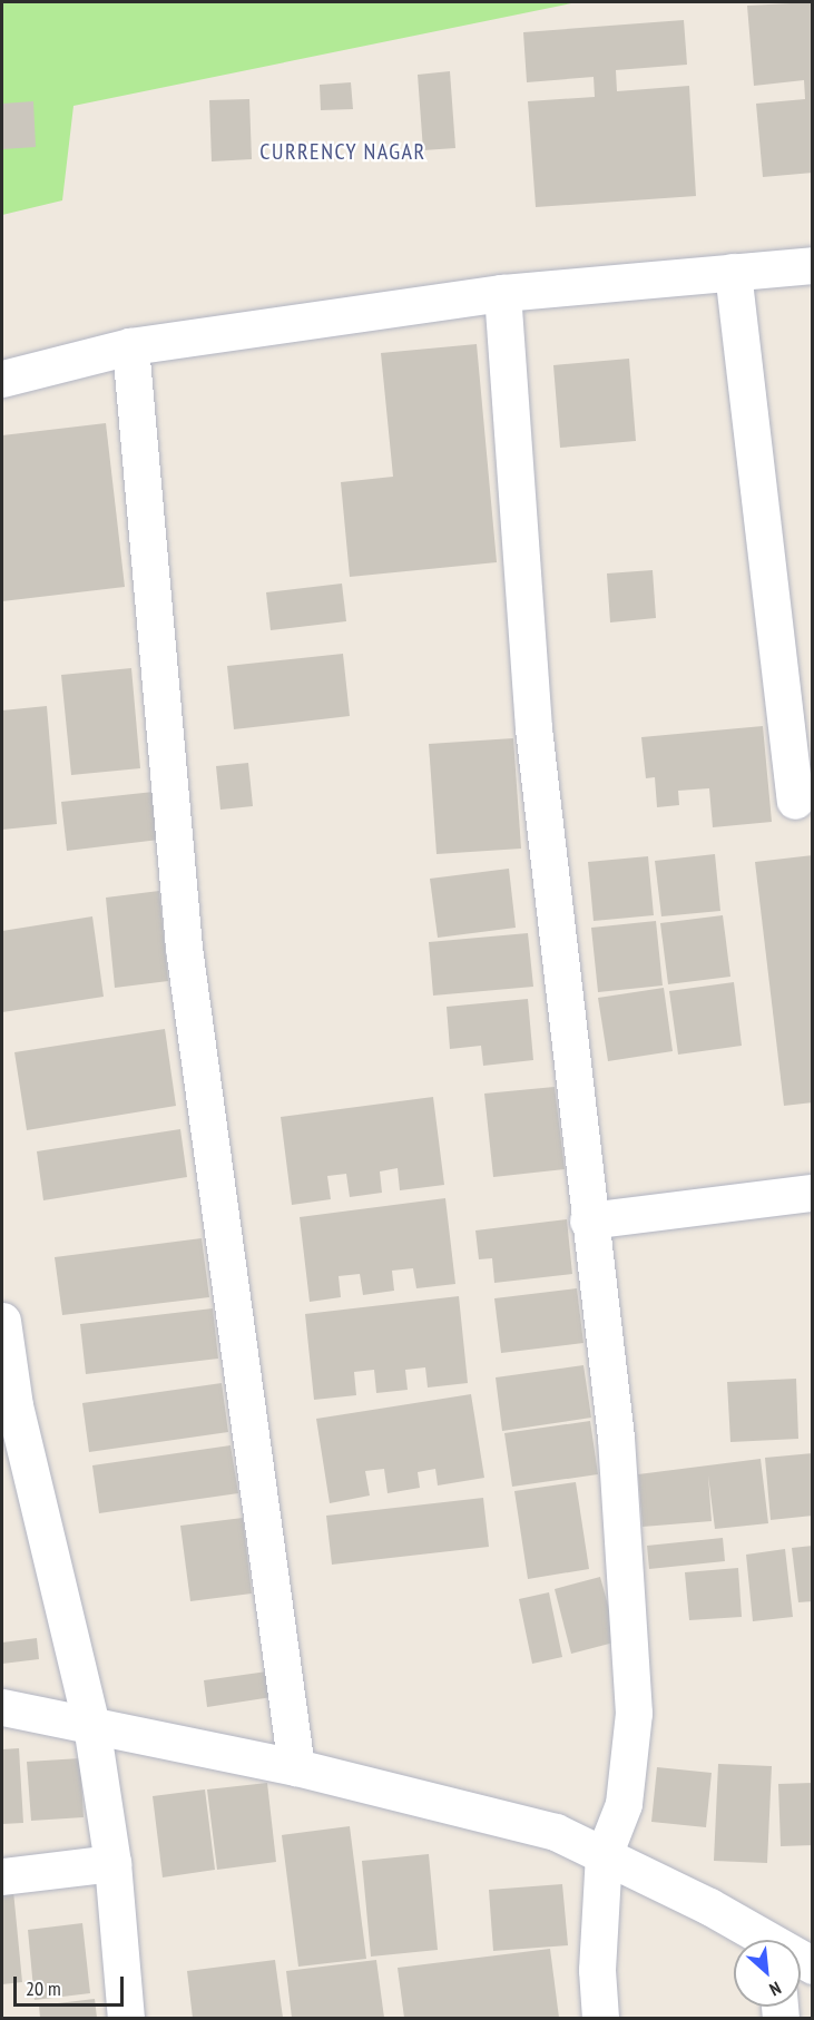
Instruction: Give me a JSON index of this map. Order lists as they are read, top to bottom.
{
  "districts": ["CURRENCY NAGAR"],
  "scale_bar": "20 m",
  "north": "bottom right"
}
